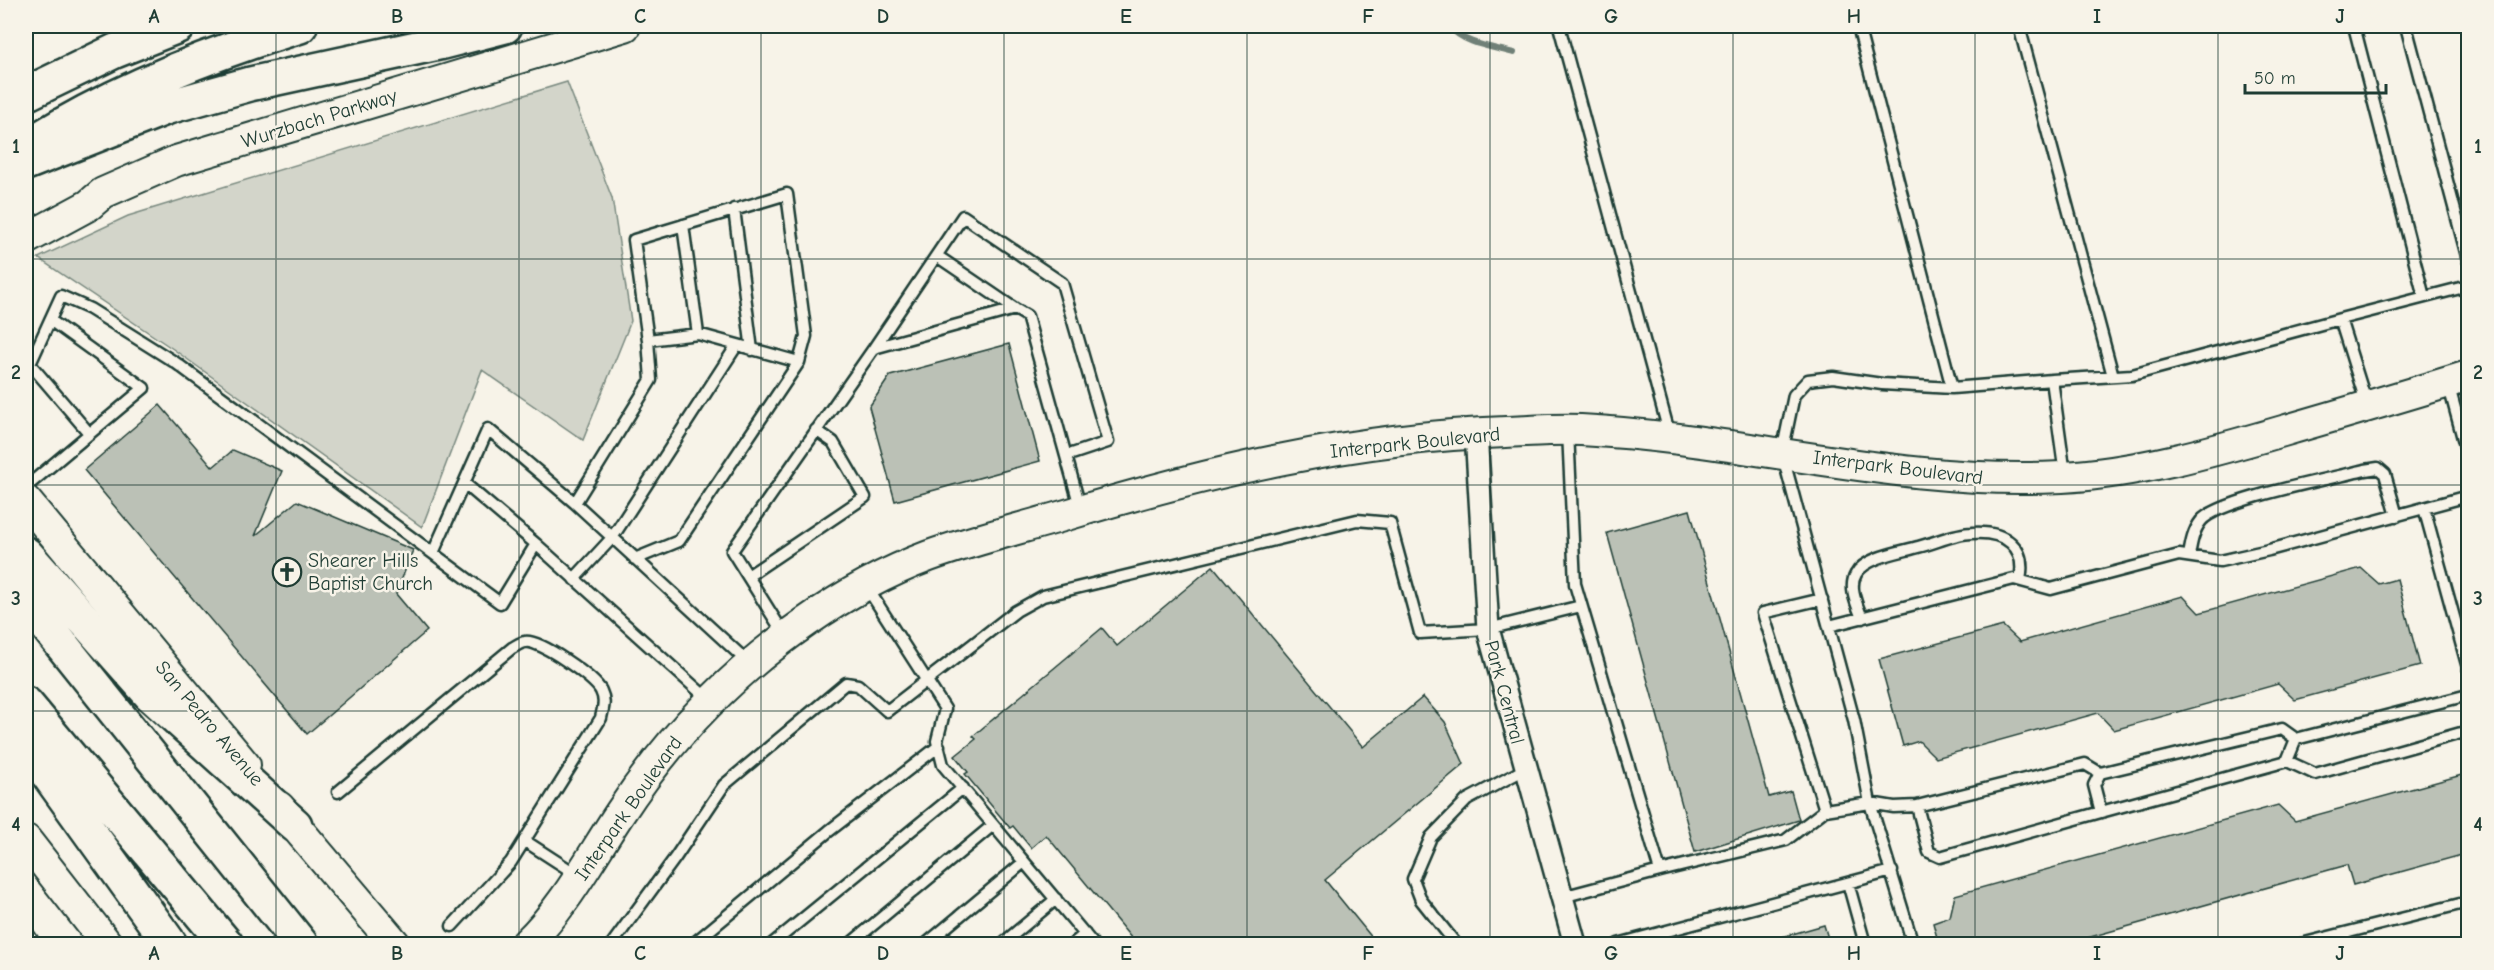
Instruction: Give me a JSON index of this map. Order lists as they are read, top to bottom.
{
  "streets": {
    "street": [
      "Wurzbach Parkway",
      "Interpark Boulevard",
      "Park Central",
      "San Pedro Avenue"
    ]
  },
  "crossings": [
    ["Interpark Boulevard", "Park Central"]
  ],
  "places": {
    "church": ["Shearer Hills Baptist Church"]
  },
  "scale_bar": "50 m",
  "grid": {
    "columns": [
      "A",
      "B",
      "C",
      "D",
      "E",
      "F",
      "G",
      "H",
      "I",
      "J"
    ],
    "rows": [
      "1",
      "2",
      "3",
      "4"
    ]
  }
}
